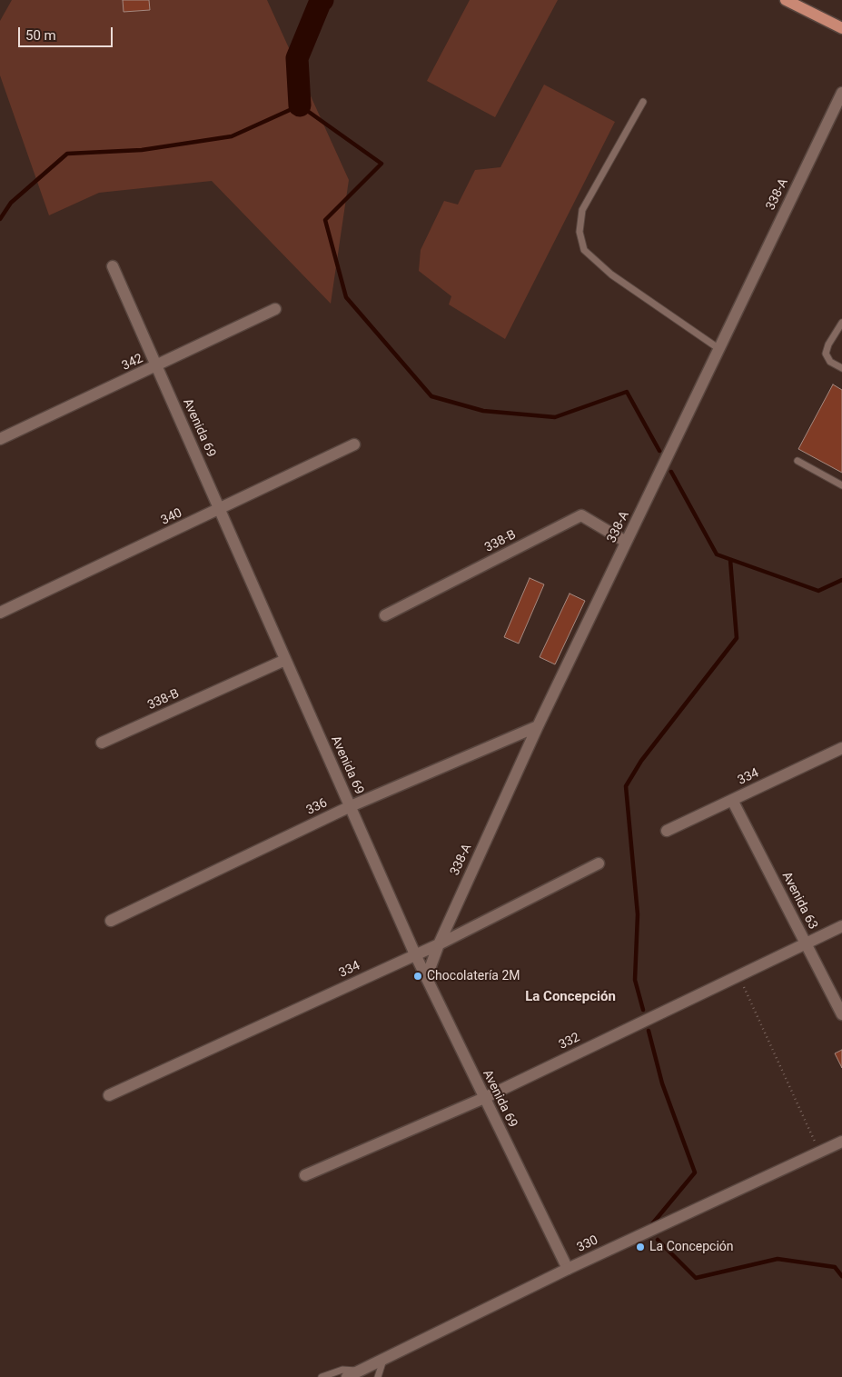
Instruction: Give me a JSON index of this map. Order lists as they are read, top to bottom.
{
  "streets": {
    "street": [
      "338-A",
      "342",
      "Avenida 69",
      "340",
      "338-B",
      "334",
      "336",
      "Avenida 63",
      "332",
      "330"
    ]
  },
  "crossings": [
    ["338-A", "Avenida 69"],
    ["338-A", "338-B"],
    ["338-A", "334"],
    ["338-A", "336"],
    ["342", "Avenida 69"],
    ["Avenida 69", "340"],
    ["Avenida 69", "338-B"],
    ["Avenida 69", "334"],
    ["Avenida 69", "336"],
    ["Avenida 69", "332"],
    ["Avenida 69", "330"],
    ["334", "Avenida 63"],
    ["Avenida 63", "332"]
  ],
  "districts": ["La Concepción"],
  "places": ["Chocolatería 2M", "La Concepción"],
  "scale_bar": "50 m"
}
